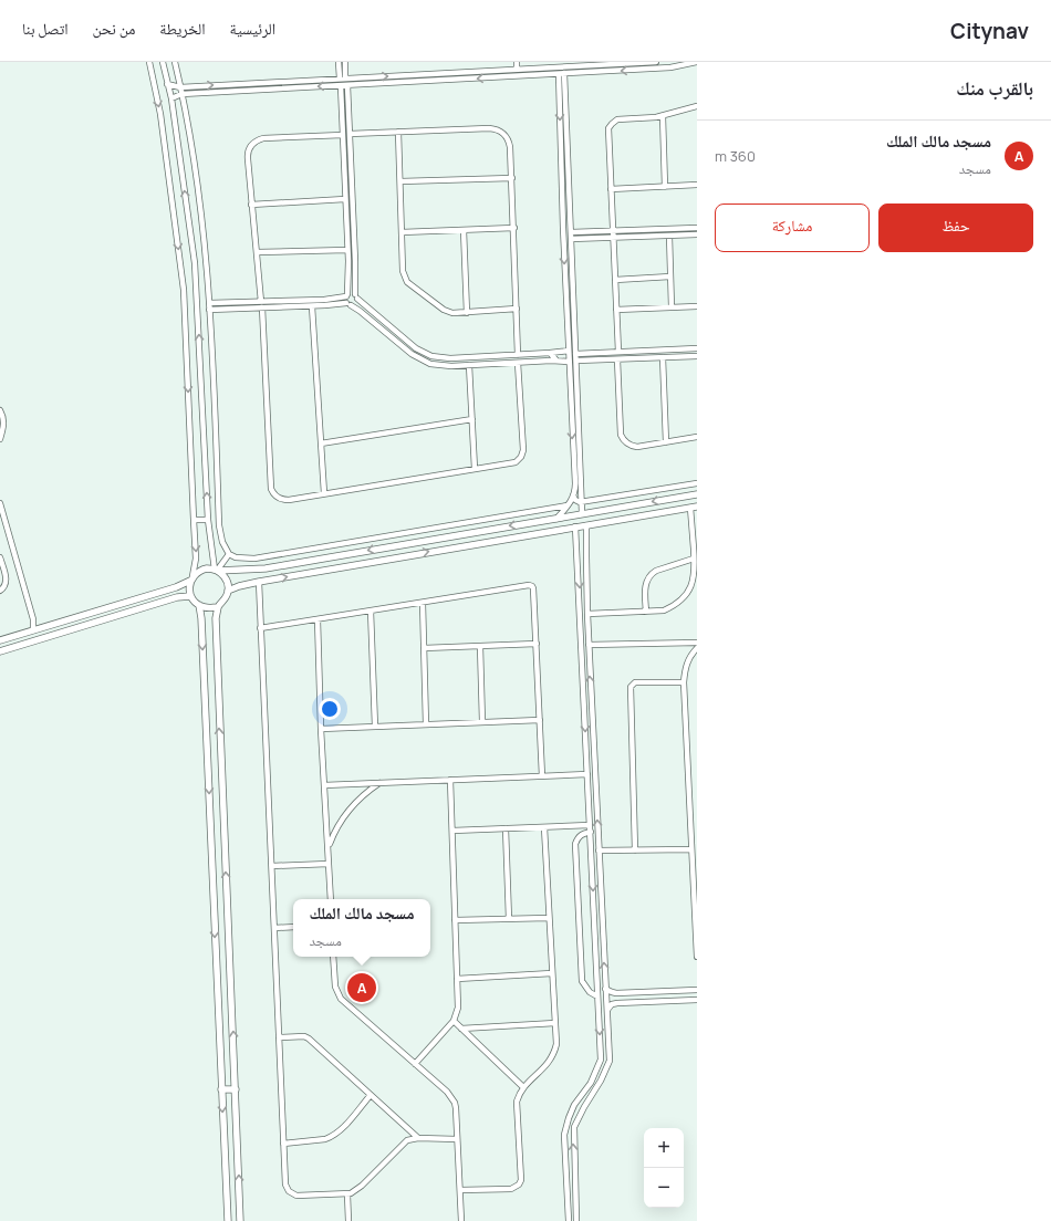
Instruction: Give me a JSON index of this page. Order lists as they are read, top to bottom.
{
  "page": {
    "header": "Citynav",
    "nav": [
      "الرئيسية",
      "الخريطة",
      "من نحن",
      "اتصل بنا"
    ],
    "heading": "بالقرب منك",
    "list": [
      {
        "mark": "A",
        "name": "مسجد مالك الملك",
        "note": "مسجد",
        "value": "360 m"
      }
    ],
    "buttons": ["حفظ", "مشاركة"],
    "popup": ["مسجد مالك الملك", "مسجد"],
    "pins": "A",
    "map_buttons": ["+", "−"]
  }
}
